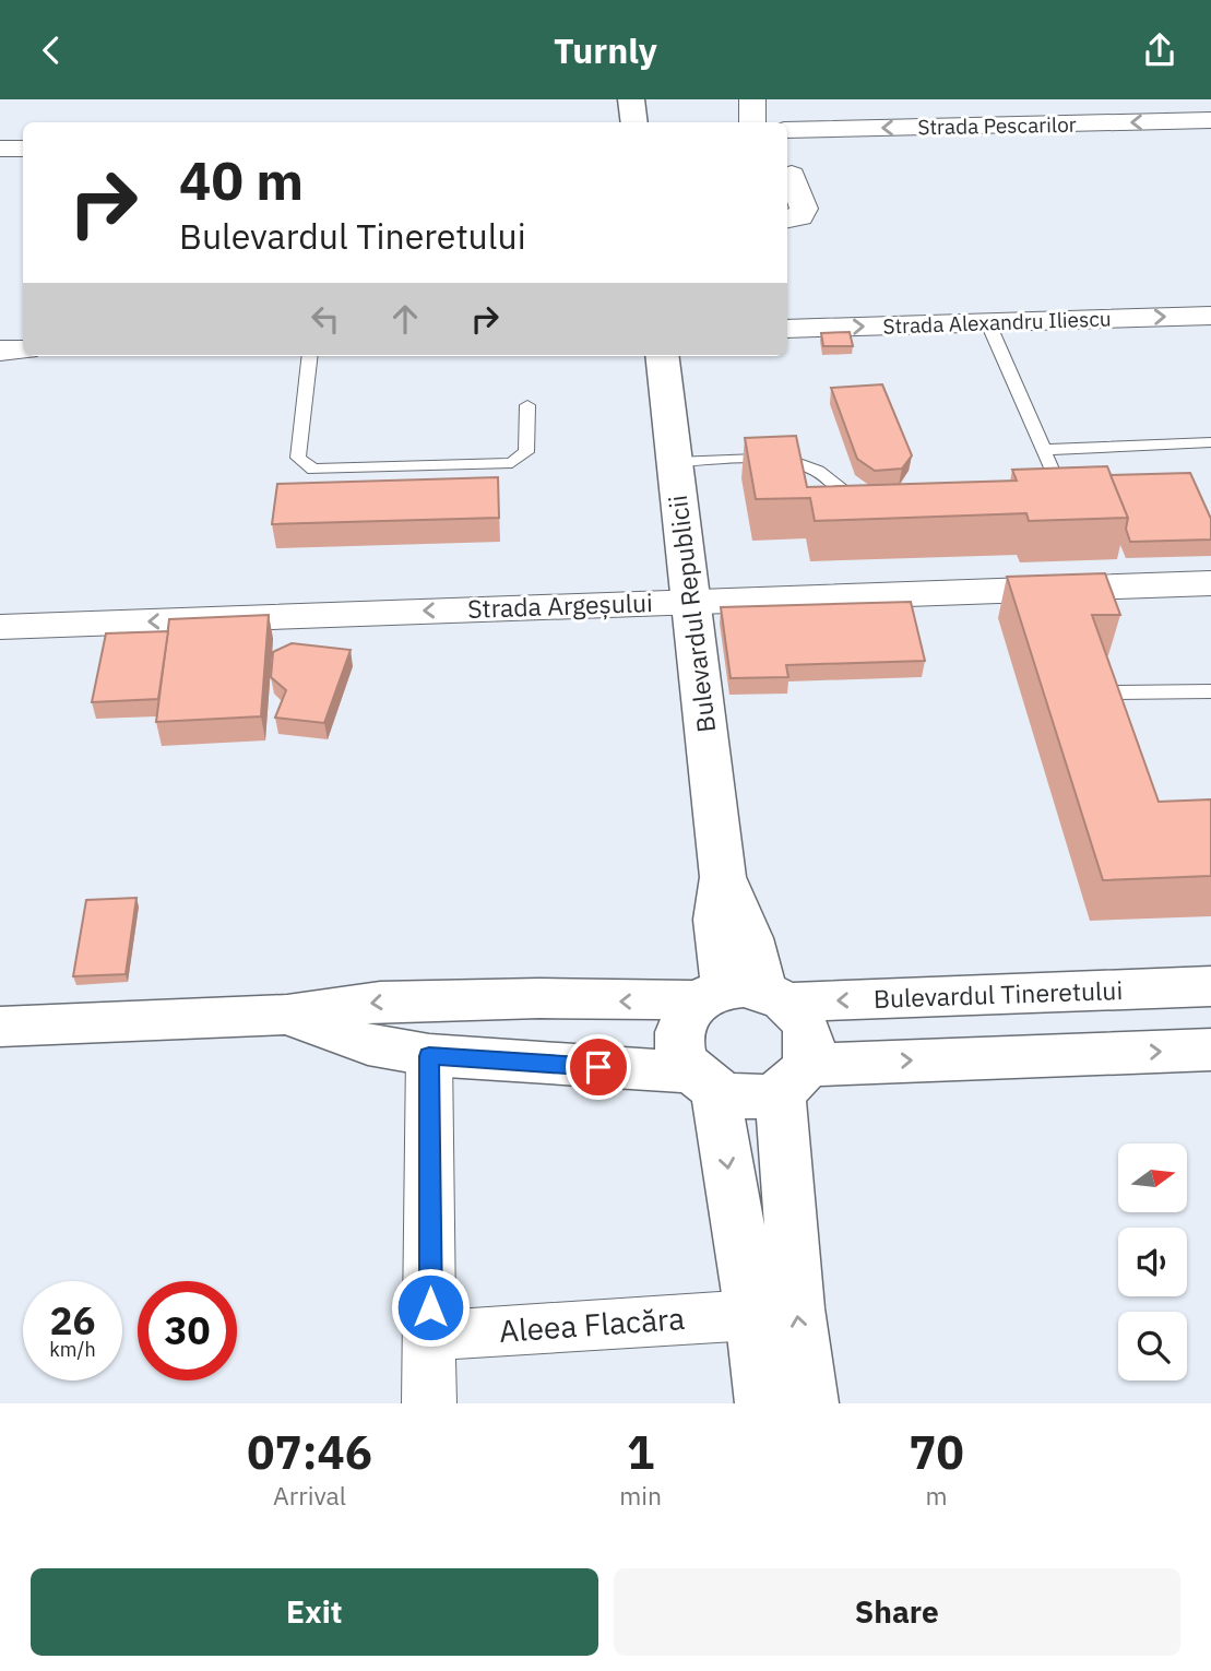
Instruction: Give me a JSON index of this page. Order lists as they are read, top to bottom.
{
  "streets": {
    "main road": ["Bulevardul Republicii", "Bulevardul Tineretului"],
    "street": [
      "Strada Pescarilor",
      "Strada Alexandru Iliescu",
      "Strada Argeșului",
      "Aleea Flacăra"
    ]
  },
  "crossings": [
    ["Strada Argeșului", "Bulevardul Republicii"],
    ["Bulevardul Republicii", "Bulevardul Tineretului"]
  ],
  "one_way": ["Strada Pescarilor", "Strada Alexandru Iliescu", "Strada Argeșului"],
  "north": "right",
  "page": {
    "header": "Turnly",
    "turn": ["40 m", "Bulevardul Tineretului"],
    "speed": "26 km/h",
    "limit": "30",
    "eta": [
      "07:46",
      "Arrival",
      "1",
      "min",
      "70",
      "m"
    ],
    "buttons": ["Exit", "Share"]
  }
}
